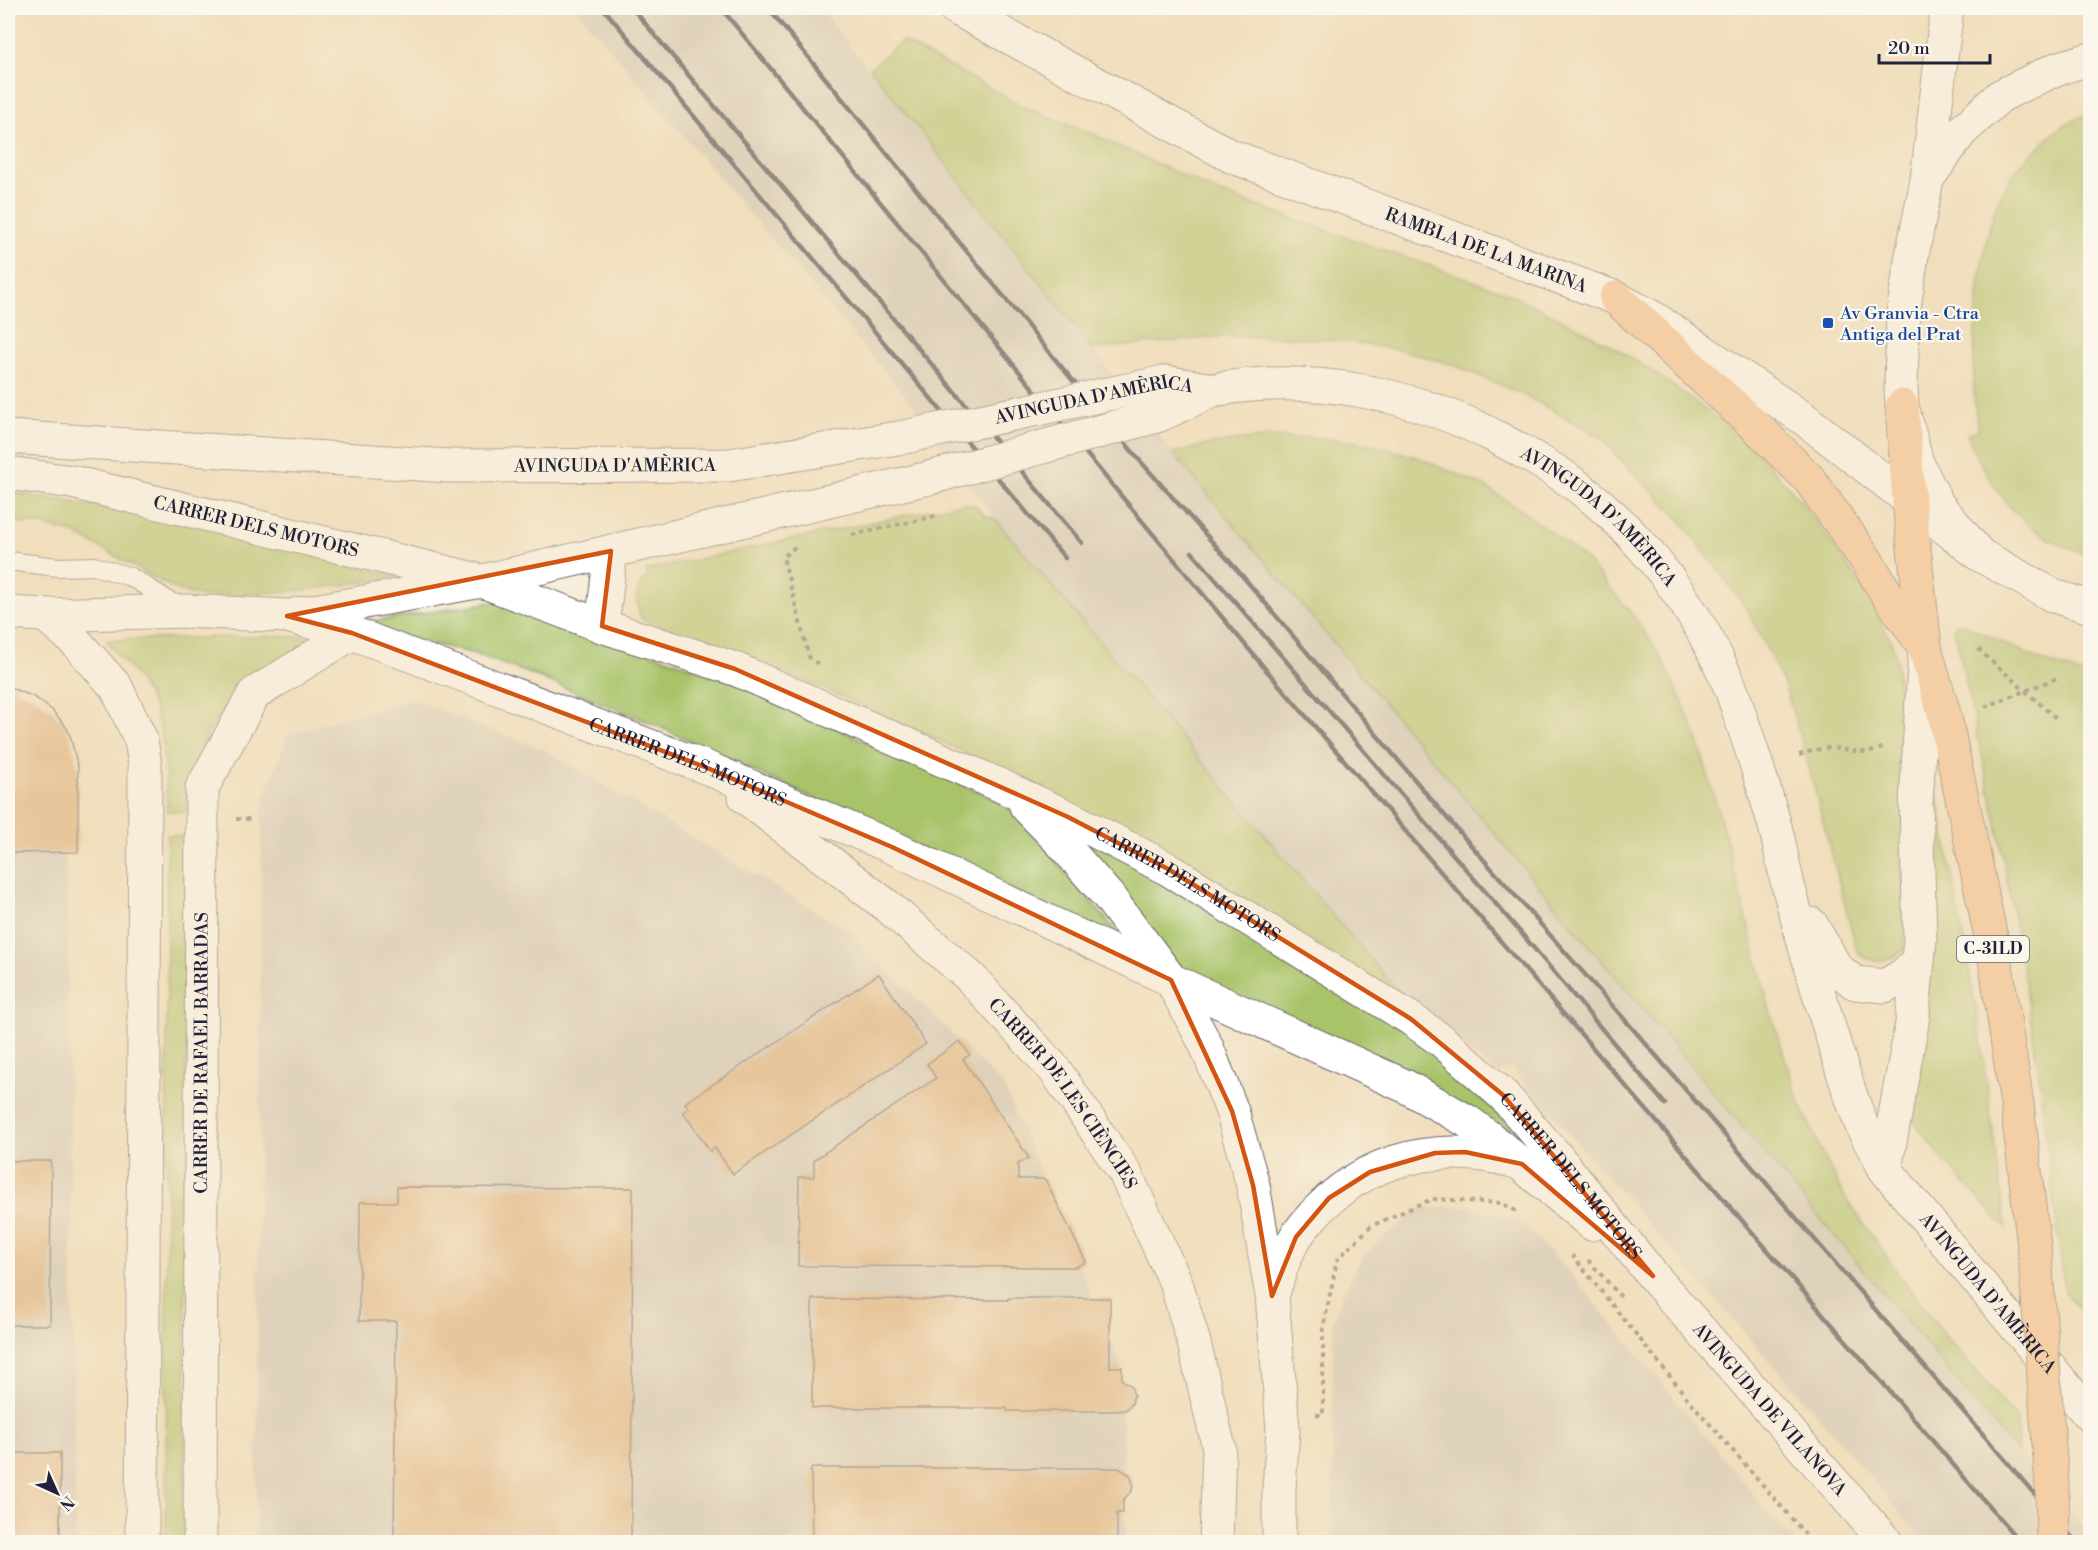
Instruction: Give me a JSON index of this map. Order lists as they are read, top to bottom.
{
  "streets": {
    "highway": ["C-31LD"],
    "street": [
      "RAMBLA DE LA MARINA",
      "AVINGUDA D'AMÈRICA",
      "CARRER DELS MOTORS",
      "CARRER DE RAFAEL BARRADAS",
      "CARRER DE LES CIÈNCIES",
      "AVINGUDA DE VILANOVA"
    ]
  },
  "crossings": [
    ["RAMBLA DE LA MARINA", "C-31LD"],
    ["AVINGUDA D'AMÈRICA", "CARRER DELS MOTORS"],
    ["CARRER DELS MOTORS", "CARRER DE RAFAEL BARRADAS"],
    ["CARRER DELS MOTORS", "CARRER DE LES CIÈNCIES"],
    ["CARRER DELS MOTORS", "AVINGUDA DE VILANOVA"]
  ],
  "places": {
    "transit": ["Av Granvia - Ctra Antiga del Prat"]
  },
  "scale_bar": "20 m",
  "north": "bottom right"
}
